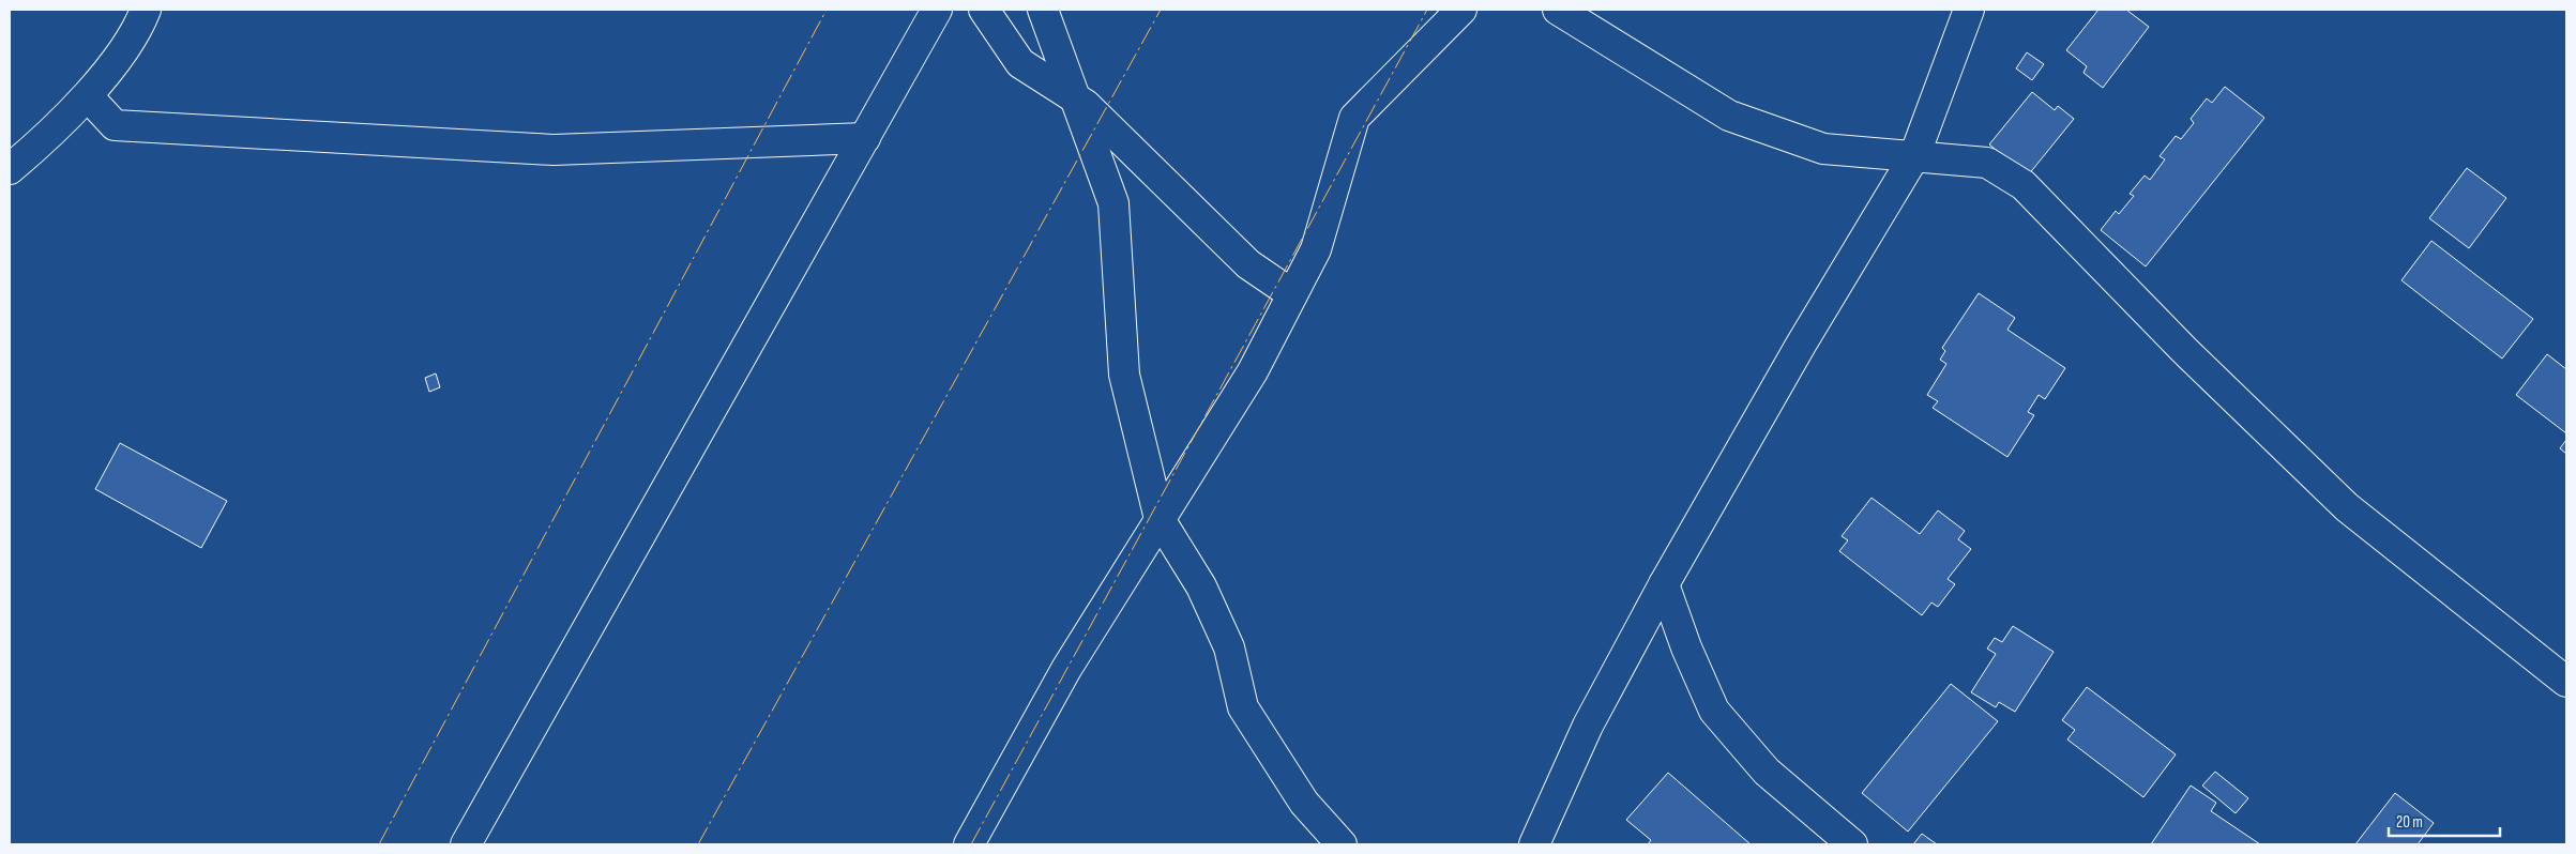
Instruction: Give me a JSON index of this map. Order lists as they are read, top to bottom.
{
  "scale_bar": "20 m"
}
